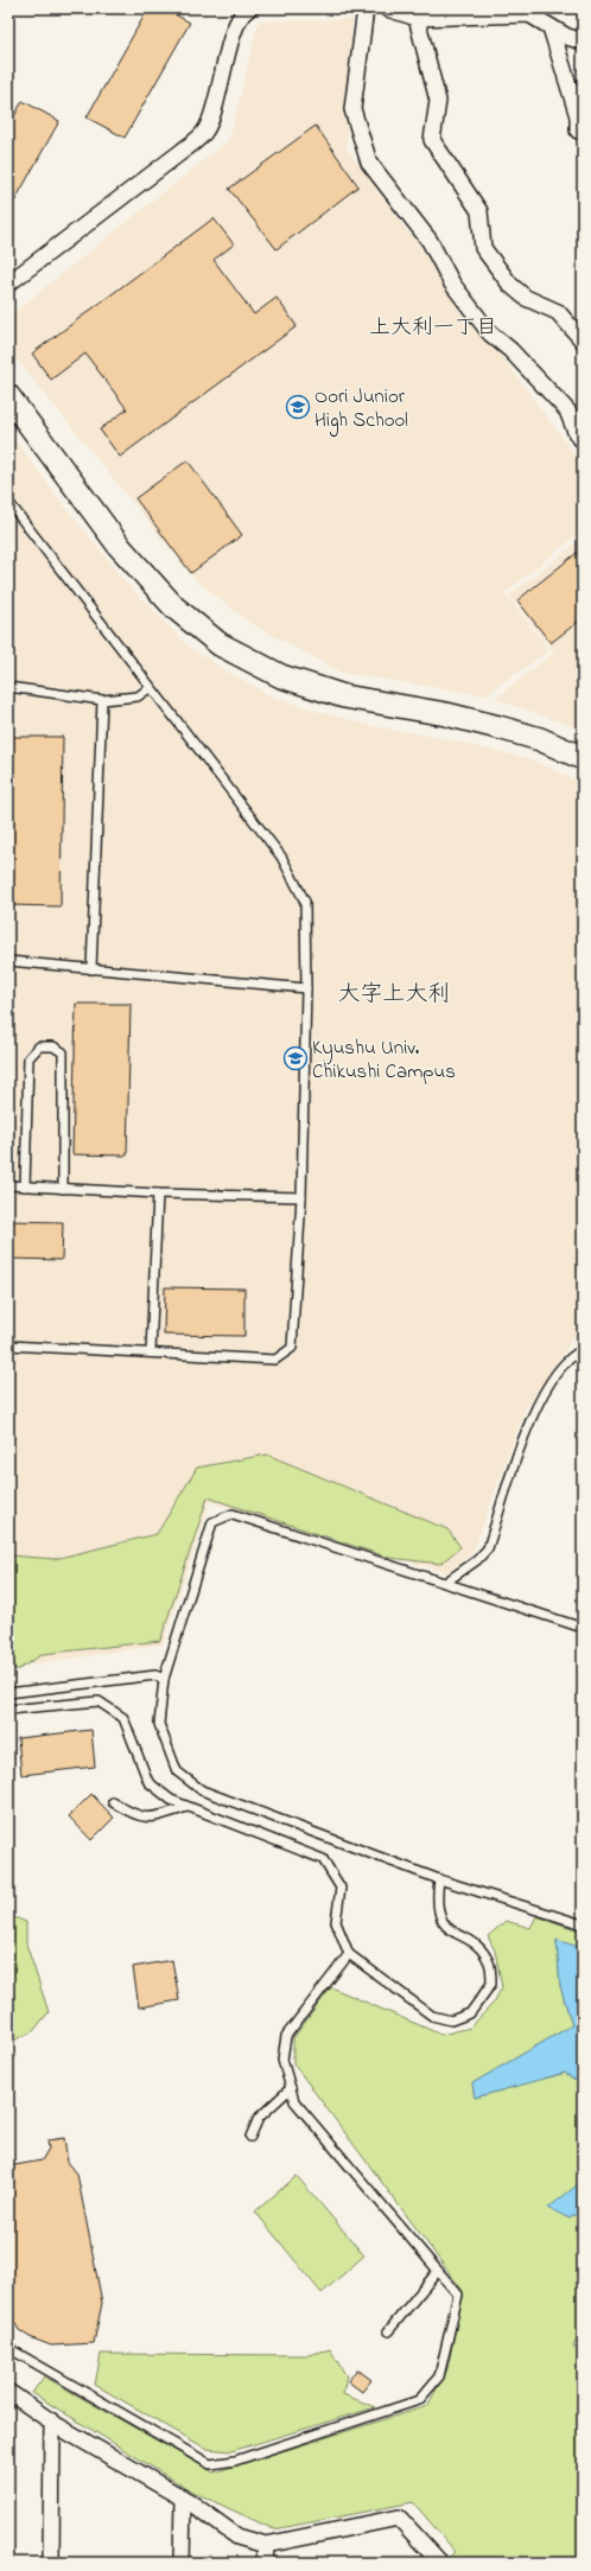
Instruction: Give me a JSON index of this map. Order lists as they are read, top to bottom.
{
  "districts": ["上大利一丁目", "大字上大利"],
  "places": {
    "school or university": ["Oori Junior High School", "Kyushu Univ. Chikushi Campus"]
  }
}
